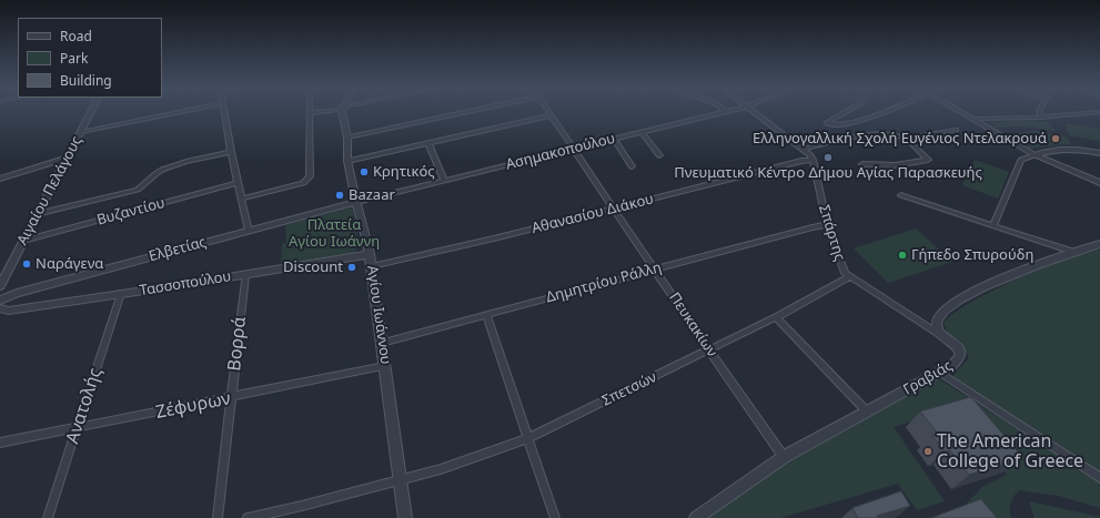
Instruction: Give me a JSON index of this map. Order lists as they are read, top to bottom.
{
  "streets": {
    "street": [
      "Ασημακοπούλου",
      "Αιγαίου Πελάγους",
      "Βυζαντίου",
      "Αθανασίου Διάκου",
      "Σπάρτης",
      "Ελβετίας",
      "Δημητρίου Ράλλη",
      "Τασσοπούλου",
      "Αγίου Ιωάννου",
      "Πευκακίων",
      "Βορρά",
      "Γραβιάς",
      "Σπετσών",
      "Ανατολής",
      "Ζέφυρων"
    ]
  },
  "crossings": [
    ["Ασημακοπούλου", "Ελβετίας"],
    ["Ασημακοπούλου", "Αγίου Ιωάννου"],
    ["Ασημακοπούλου", "Πευκακίων"],
    ["Αιγαίου Πελάγους", "Βυζαντίου"],
    ["Αθανασίου Διάκου", "Σπάρτης"],
    ["Αθανασίου Διάκου", "Αγίου Ιωάννου"],
    ["Αθανασίου Διάκου", "Πευκακίων"],
    ["Σπάρτης", "Δημητρίου Ράλλη"],
    ["Σπάρτης", "Γραβιάς"],
    ["Σπάρτης", "Σπετσών"],
    ["Ελβετίας", "Αγίου Ιωάννου"],
    ["Δημητρίου Ράλλη", "Αγίου Ιωάννου"],
    ["Δημητρίου Ράλλη", "Πευκακίων"],
    ["Τασσοπούλου", "Αγίου Ιωάννου"],
    ["Τασσοπούλου", "Βορρά"],
    ["Τασσοπούλου", "Ανατολής"],
    ["Αγίου Ιωάννου", "Σπετσών"],
    ["Αγίου Ιωάννου", "Ζέφυρων"],
    ["Πευκακίων", "Γραβιάς"],
    ["Πευκακίων", "Σπετσών"],
    ["Βορρά", "Ζέφυρων"],
    ["Ανατολής", "Ζέφυρων"]
  ],
  "parks": ["Πλατεία Αγίου Ιωάννη"],
  "places": [
    "Ελληνογαλλική Σχολή Ευγένιος Ντελακρουά",
    "Πνευματικό Κέντρο Δήμου Αγίας Παρασκευής",
    "Κρητικός",
    "Bazaar",
    "Γήπεδο Σπυρούδη",
    "Ναράγενα",
    "Discount",
    "The American College of Greece"
  ],
  "legend": ["Road", "Park", "Building"]
}
